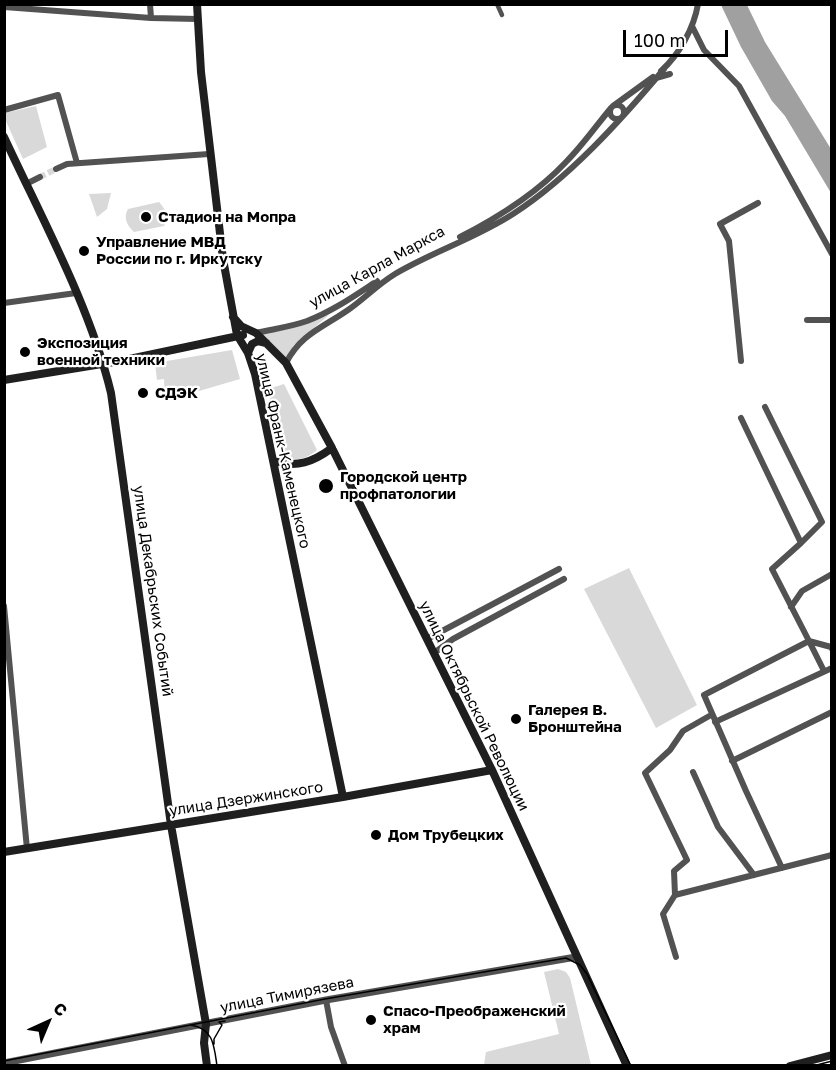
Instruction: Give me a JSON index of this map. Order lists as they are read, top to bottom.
{
  "streets": {
    "main road": [
      "улица Карла Маркса",
      "улица Франк-Каменецкого",
      "улица Декабрьских Событий",
      "улица Октябрьской Революции",
      "улица Дзержинского"
    ],
    "street": ["улица Тимирязева"]
  },
  "crossings": [
    ["улица Карла Маркса", "улица Франк-Каменецкого"],
    ["улица Карла Маркса", "улица Декабрьских Событий"],
    ["улица Карла Маркса", "улица Октябрьской Революции"],
    ["улица Франк-Каменецкого", "улица Октябрьской Революции"],
    ["улица Франк-Каменецкого", "улица Дзержинского"],
    ["улица Декабрьских Событий", "улица Дзержинского"],
    ["улица Декабрьских Событий", "улица Тимирязева"],
    ["улица Октябрьской Революции", "улица Дзержинского"],
    ["улица Октябрьской Революции", "улица Тимирязева"]
  ],
  "places": [
    "Стадион на Мопра",
    "Управление МВД России по г. Иркутску",
    "Экспозиция военной техники",
    "СДЭК",
    "Городской центр профпатологии",
    "Галерея В. Бронштейна",
    "Дом Трубецких",
    "Спасо-Преображенский храм"
  ],
  "scale_bar": "100 m",
  "north": "top right"
}
